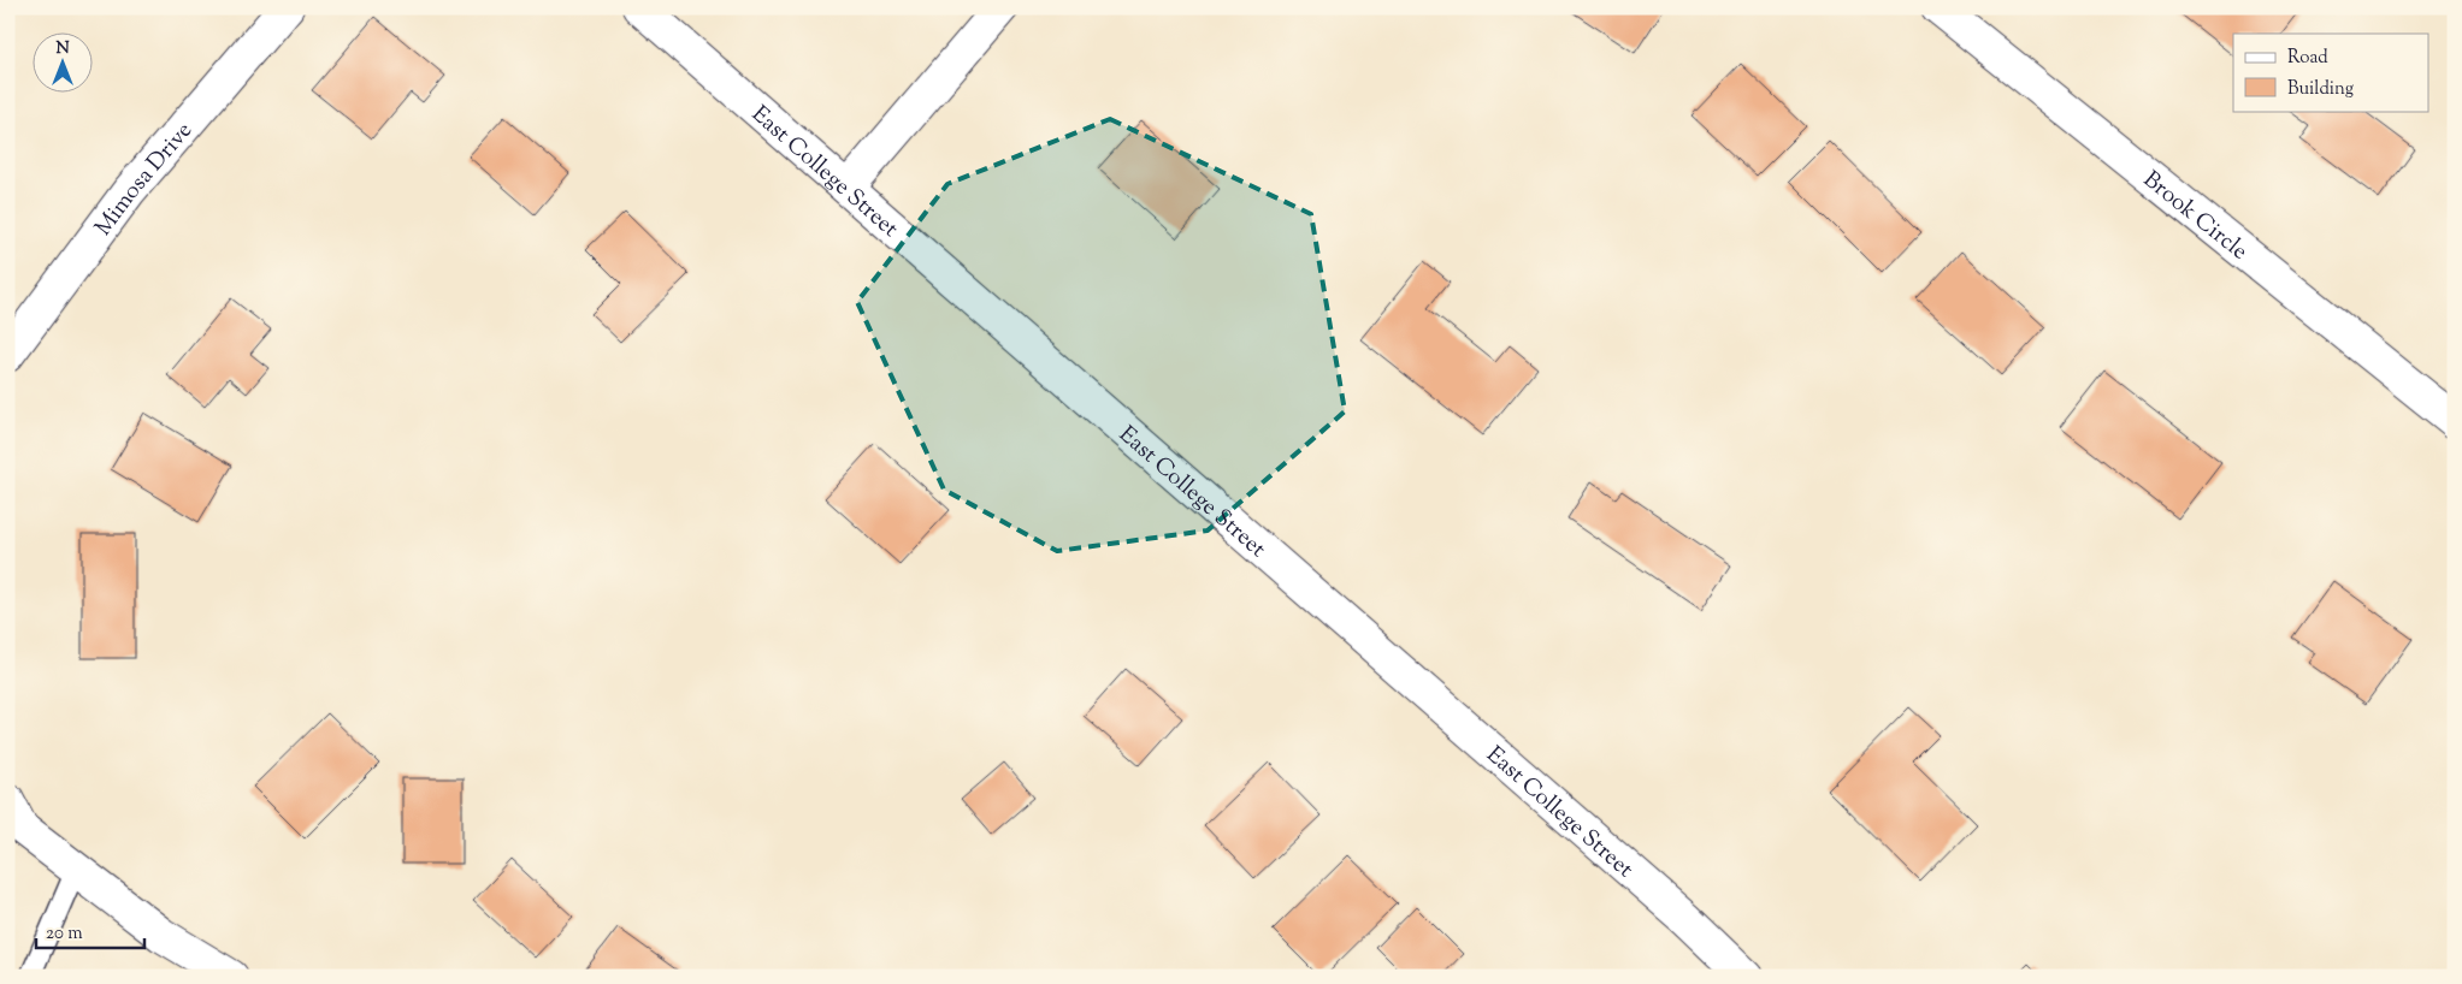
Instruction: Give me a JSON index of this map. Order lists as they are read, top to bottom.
{
  "streets": {
    "street": ["East College Street", "Mimosa Drive", "Brook Circle"]
  },
  "legend": ["Road", "Building"],
  "scale_bar": "20 m",
  "north": "top"
}
